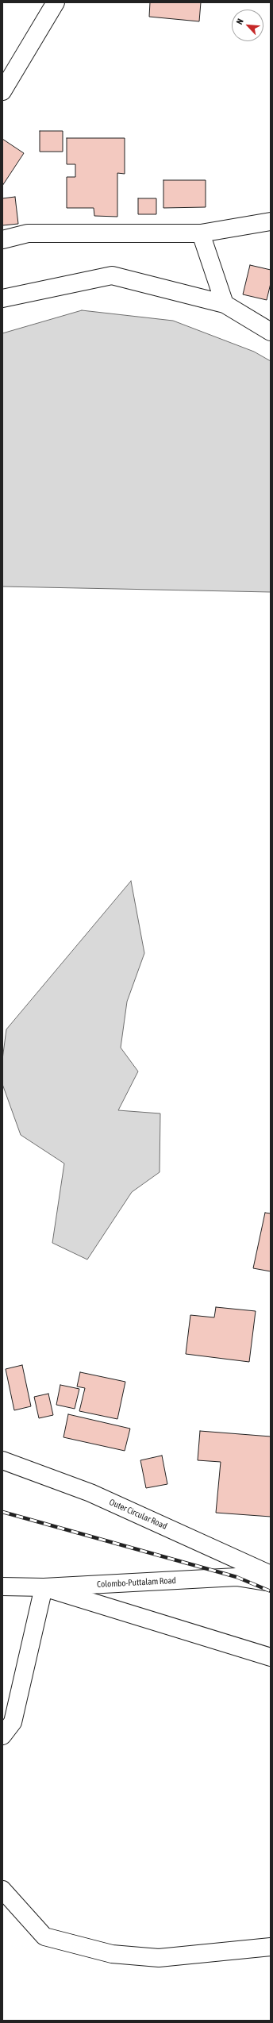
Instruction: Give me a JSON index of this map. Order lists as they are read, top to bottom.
{
  "streets": {
    "main road": ["Outer Circular Road", "Colombo-Puttalam Road"]
  },
  "north": "top left"
}
